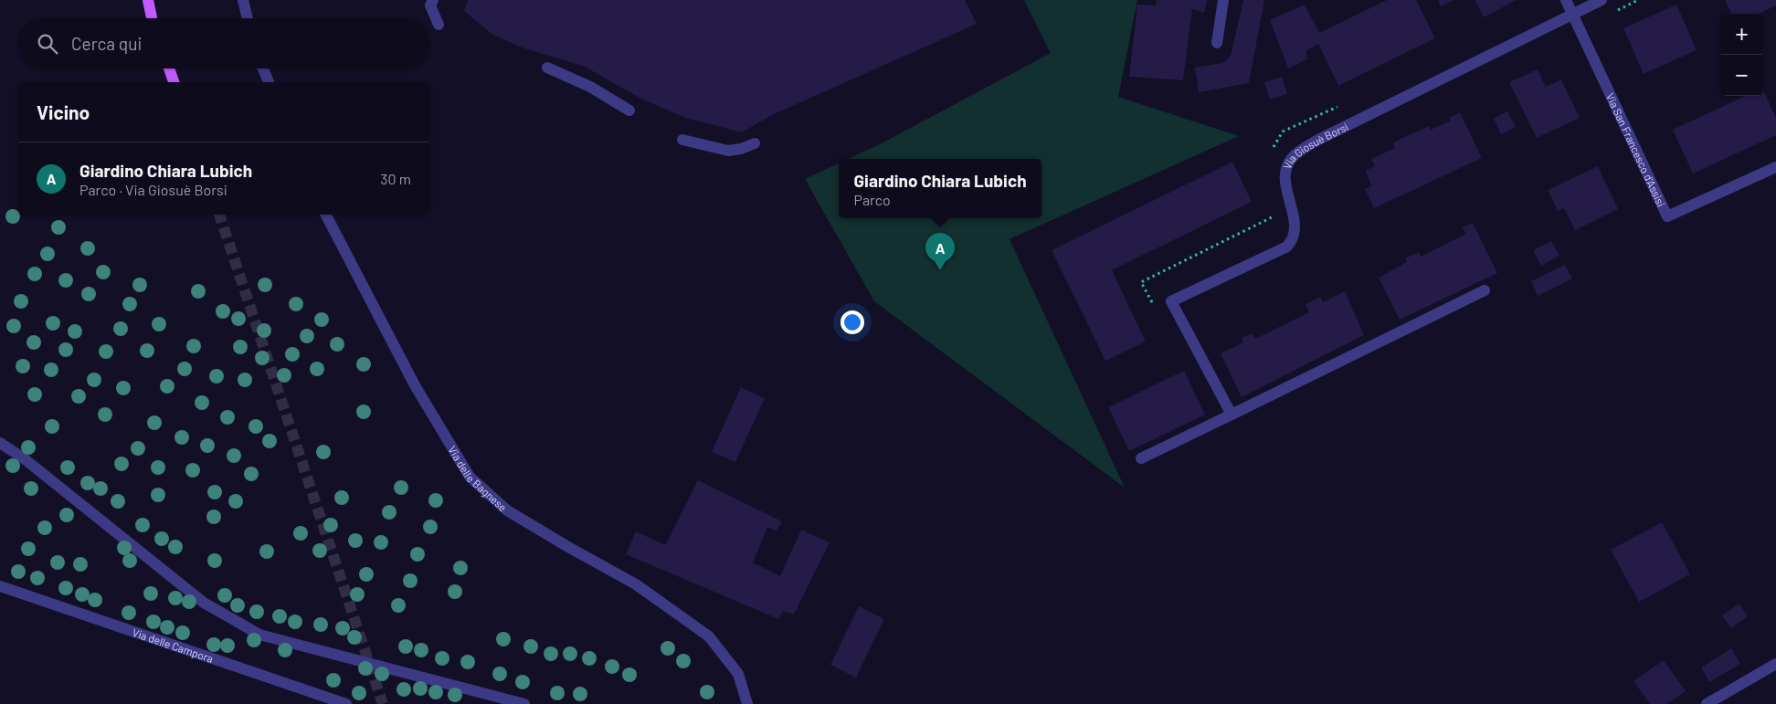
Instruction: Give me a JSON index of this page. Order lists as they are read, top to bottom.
{
  "streets": {
    "street": [
      "Via Giosuè Borsi",
      "Via San Francesco d'Assisi",
      "Via delle Bagnese",
      "Via delle Campora"
    ]
  },
  "crossings": [
    ["Via Giosuè Borsi", "Via San Francesco d'Assisi"]
  ],
  "page": {
    "map_buttons": ["+", "−"],
    "search": "Cerca qui",
    "heading": "Vicino",
    "list": [
      {
        "mark": "A",
        "name": "Giardino Chiara Lubich",
        "note": "Parco · Via Giosuè Borsi",
        "value": "30 m"
      }
    ],
    "popup": ["Giardino Chiara Lubich", "Parco"],
    "pins": "A"
  }
}
